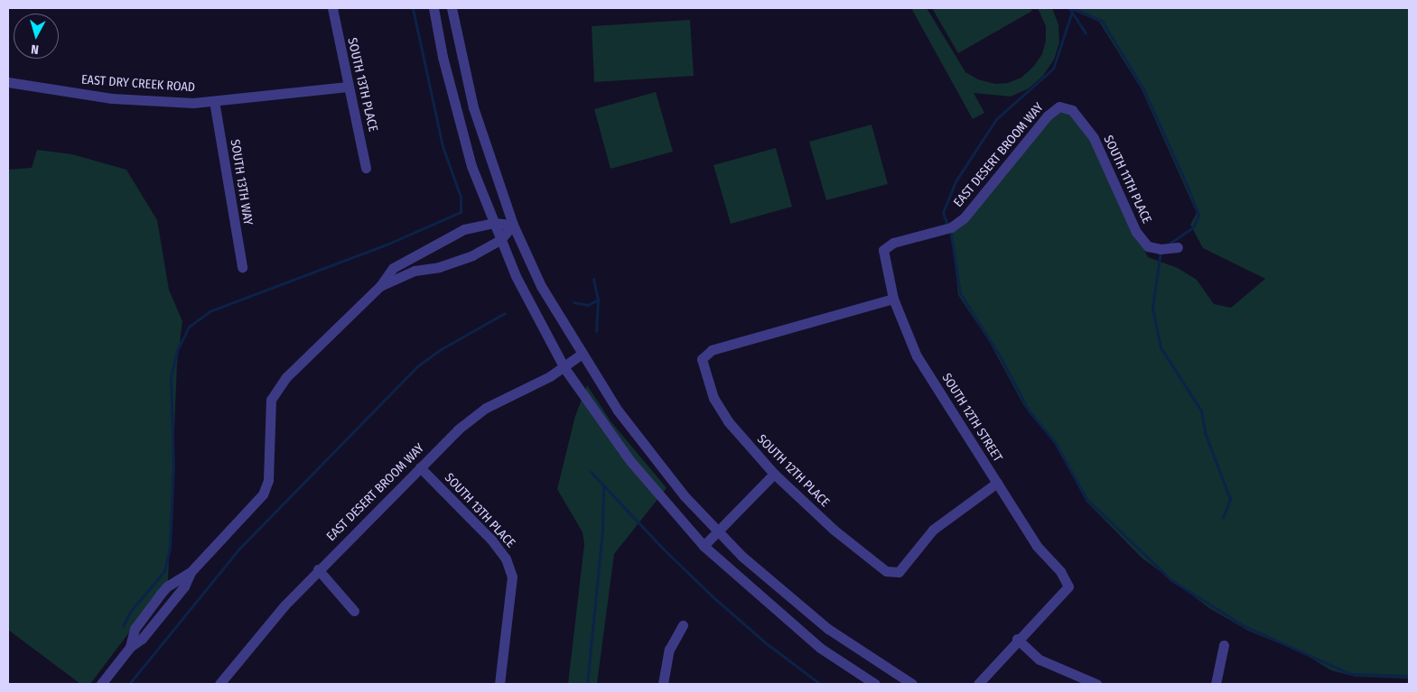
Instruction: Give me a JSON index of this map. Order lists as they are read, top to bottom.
{
  "streets": {
    "street": [
      "EAST DRY CREEK ROAD",
      "SOUTH 13TH PLACE",
      "EAST DESERT BROOM WAY",
      "SOUTH 11TH PLACE",
      "SOUTH 13TH WAY",
      "SOUTH 12TH STREET",
      "SOUTH 12TH PLACE"
    ]
  },
  "crossings": [
    ["EAST DRY CREEK ROAD", "SOUTH 13TH PLACE"],
    ["EAST DRY CREEK ROAD", "SOUTH 13TH WAY"],
    ["SOUTH 13TH PLACE", "EAST DESERT BROOM WAY"],
    ["EAST DESERT BROOM WAY", "SOUTH 11TH PLACE"],
    ["EAST DESERT BROOM WAY", "SOUTH 12TH STREET"],
    ["SOUTH 12TH STREET", "SOUTH 12TH PLACE"]
  ],
  "north": "bottom"
}
